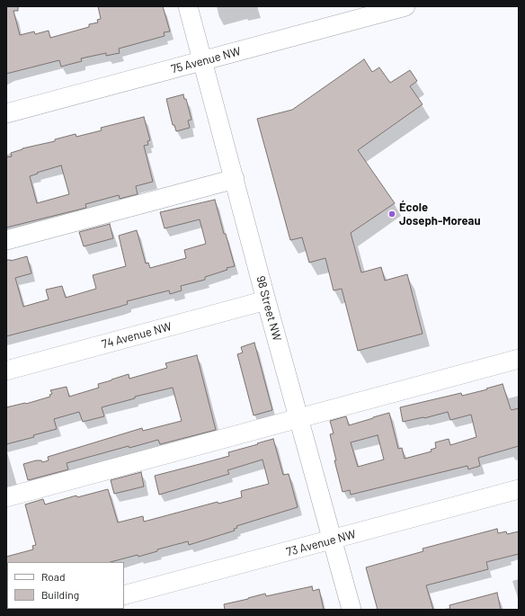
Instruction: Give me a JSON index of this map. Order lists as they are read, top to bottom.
{
  "streets": {
    "street": [
      "75 Avenue NW",
      "98 Street NW",
      "74 Avenue NW",
      "73 Avenue NW"
    ]
  },
  "crossings": [
    ["75 Avenue NW", "98 Street NW"],
    ["98 Street NW", "74 Avenue NW"],
    ["98 Street NW", "73 Avenue NW"]
  ],
  "places": ["École Joseph-Moreau"],
  "legend": ["Road", "Building"]
}
